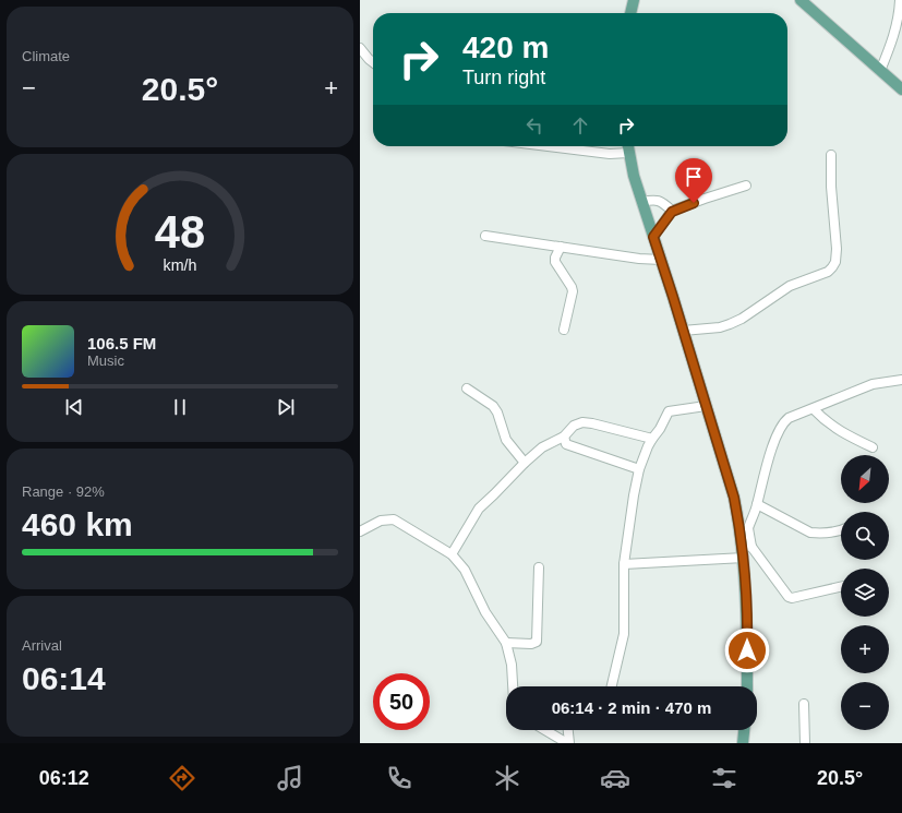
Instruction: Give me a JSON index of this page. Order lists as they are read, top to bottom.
{
  "north": "bottom left",
  "page": {
    "tile": [
      "Climate",
      ["Range · 92%", "460 km"],
      ["Arrival", "06:14"]
    ],
    "turn": ["420 m", "Turn right"],
    "heat": ["−", "20.5°", "+"],
    "song": ["106.5 FM", "Music"],
    "map_buttons": ["+", "−"],
    "limit": "50",
    "trip": "06:14 · 2 min · 470 m",
    "tabs": ["06:12", "20.5°"],
    "gauge": ["48", "km/h"]
  }
}
